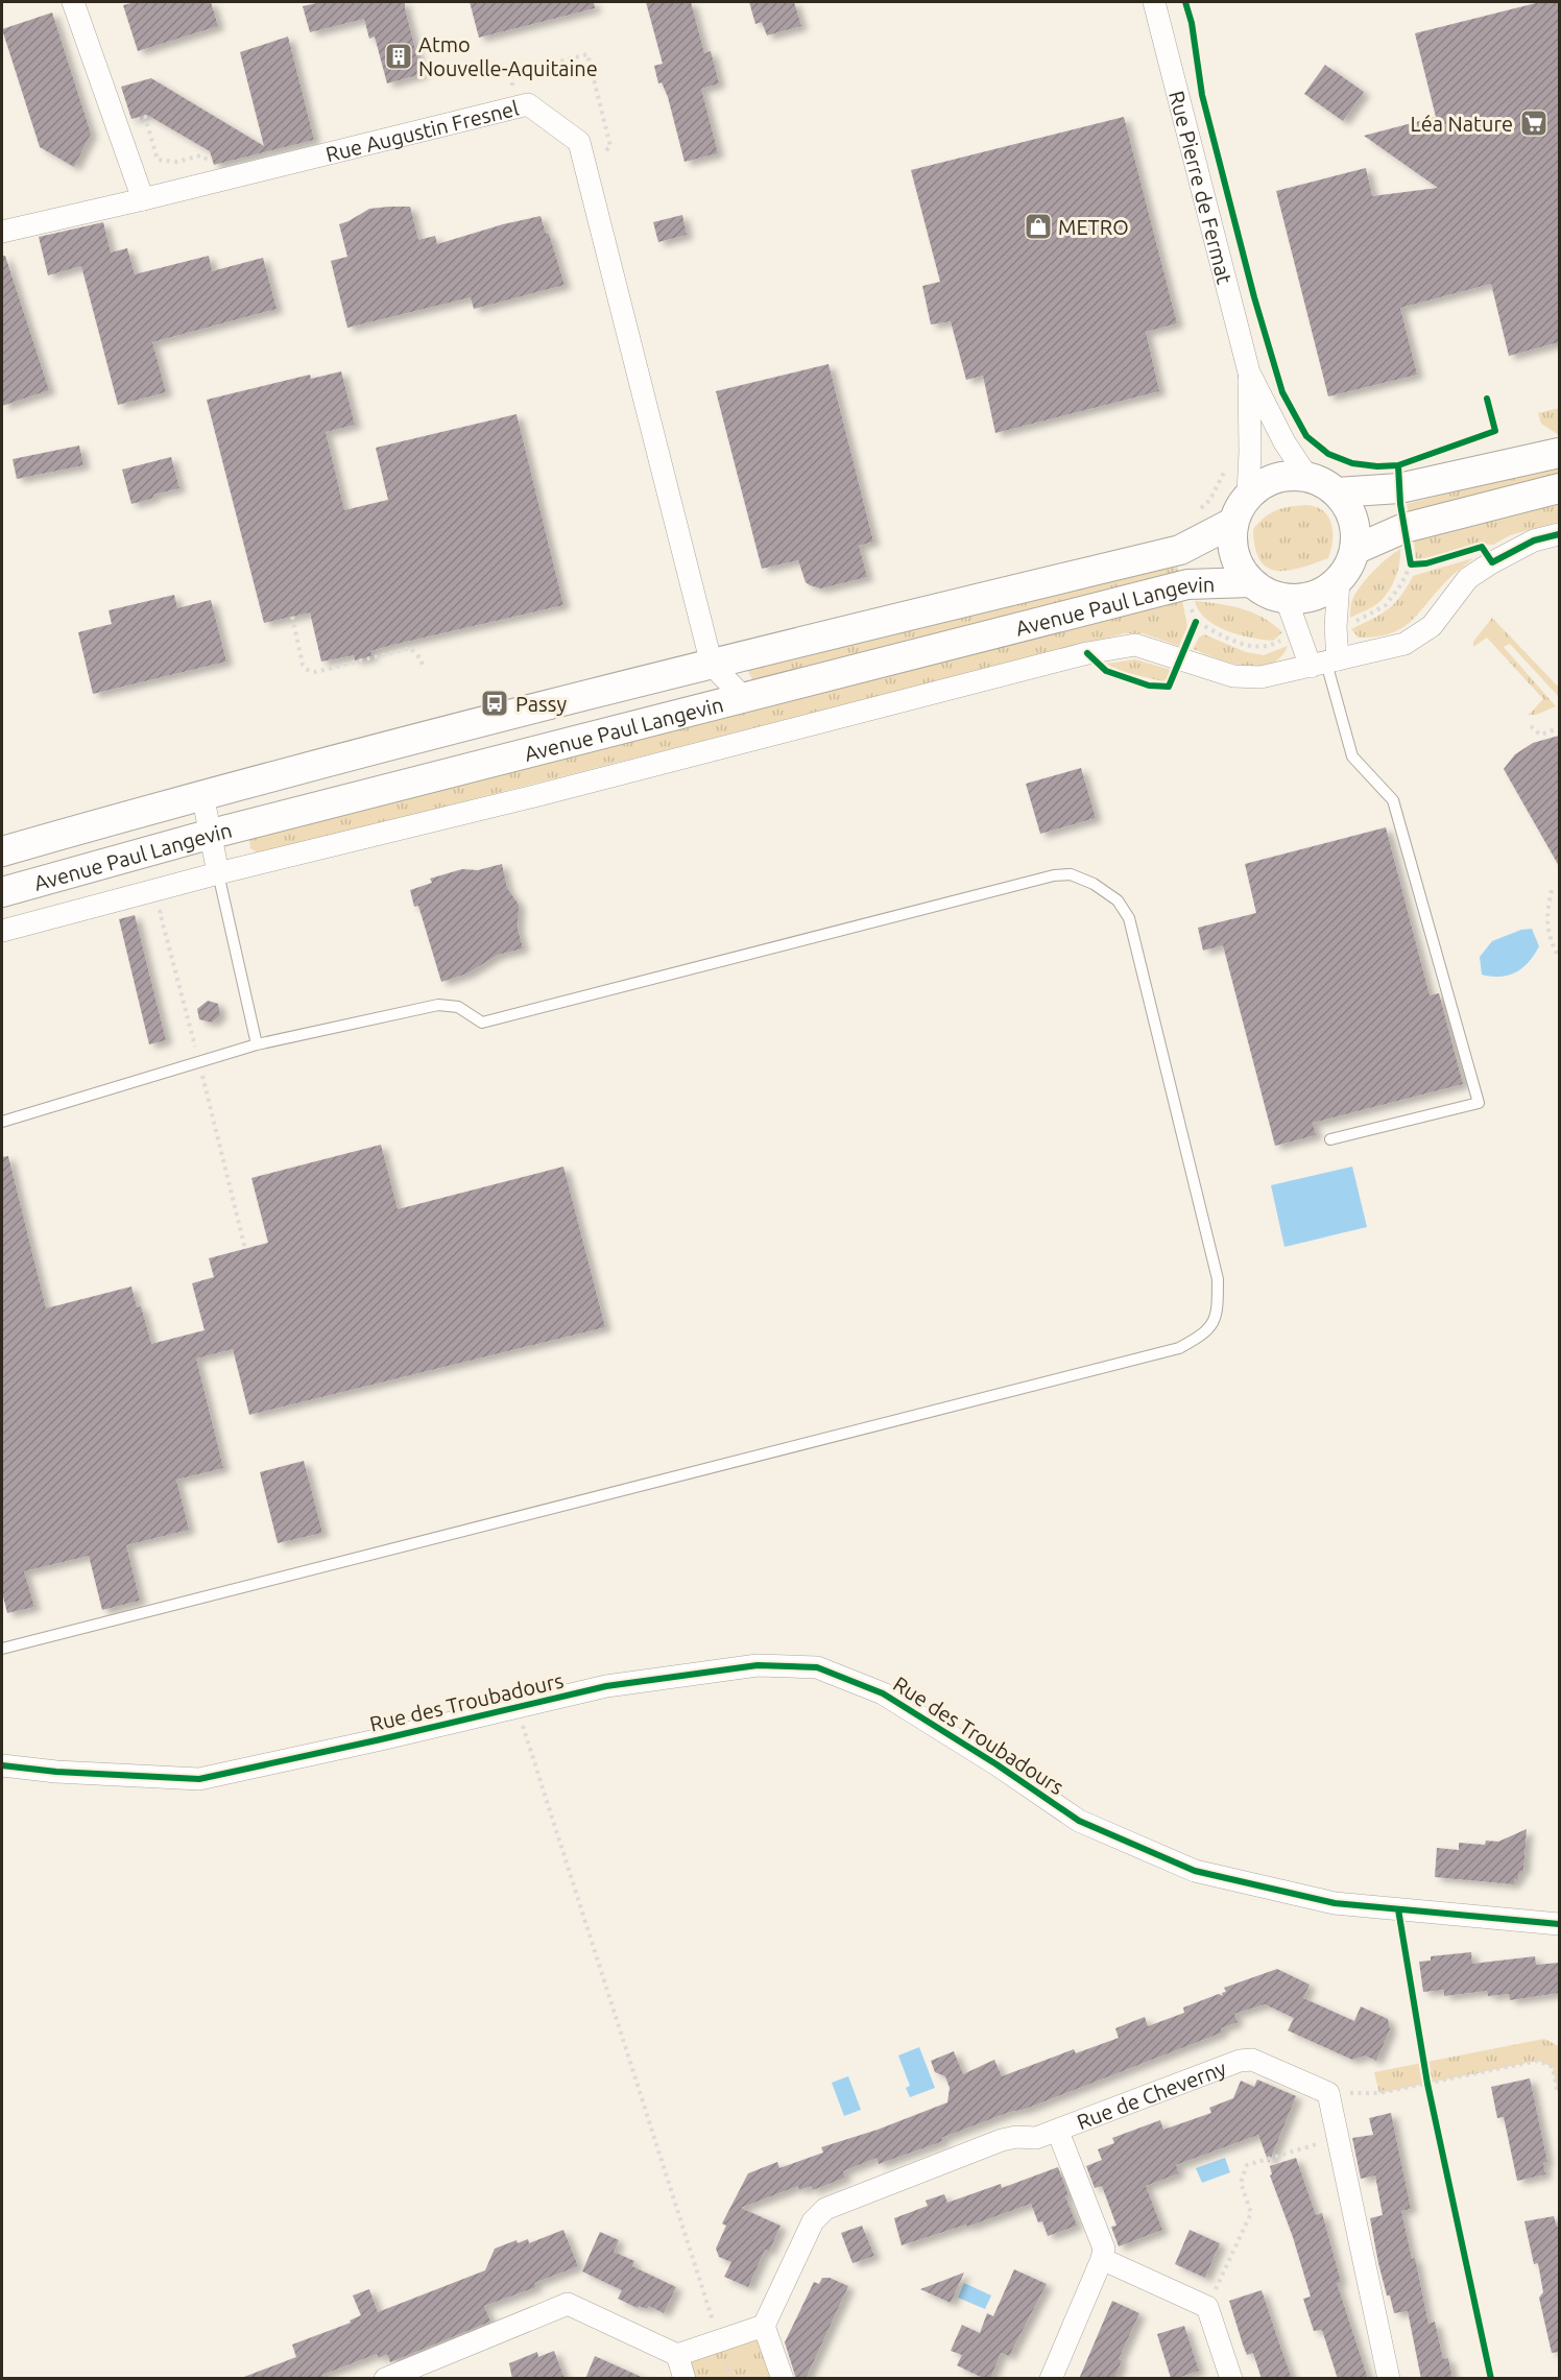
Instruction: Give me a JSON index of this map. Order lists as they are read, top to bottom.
{
  "streets": {
    "main road": ["Avenue Paul Langevin"],
    "street": [
      "Rue Augustin Fresnel",
      "Rue Pierre de Fermat",
      "Rue des Troubadours",
      "Rue de Cheverny"
    ]
  },
  "crossings": [
    ["Rue Augustin Fresnel", "Avenue Paul Langevin"],
    ["Rue Pierre de Fermat", "Avenue Paul Langevin"]
  ],
  "places": {
    "building": ["Atmo Nouvelle-Aquitaine"],
    "supermarket": ["Léa Nature"],
    "shop": ["METRO"],
    "bus stop": ["Passy"]
  }
}
